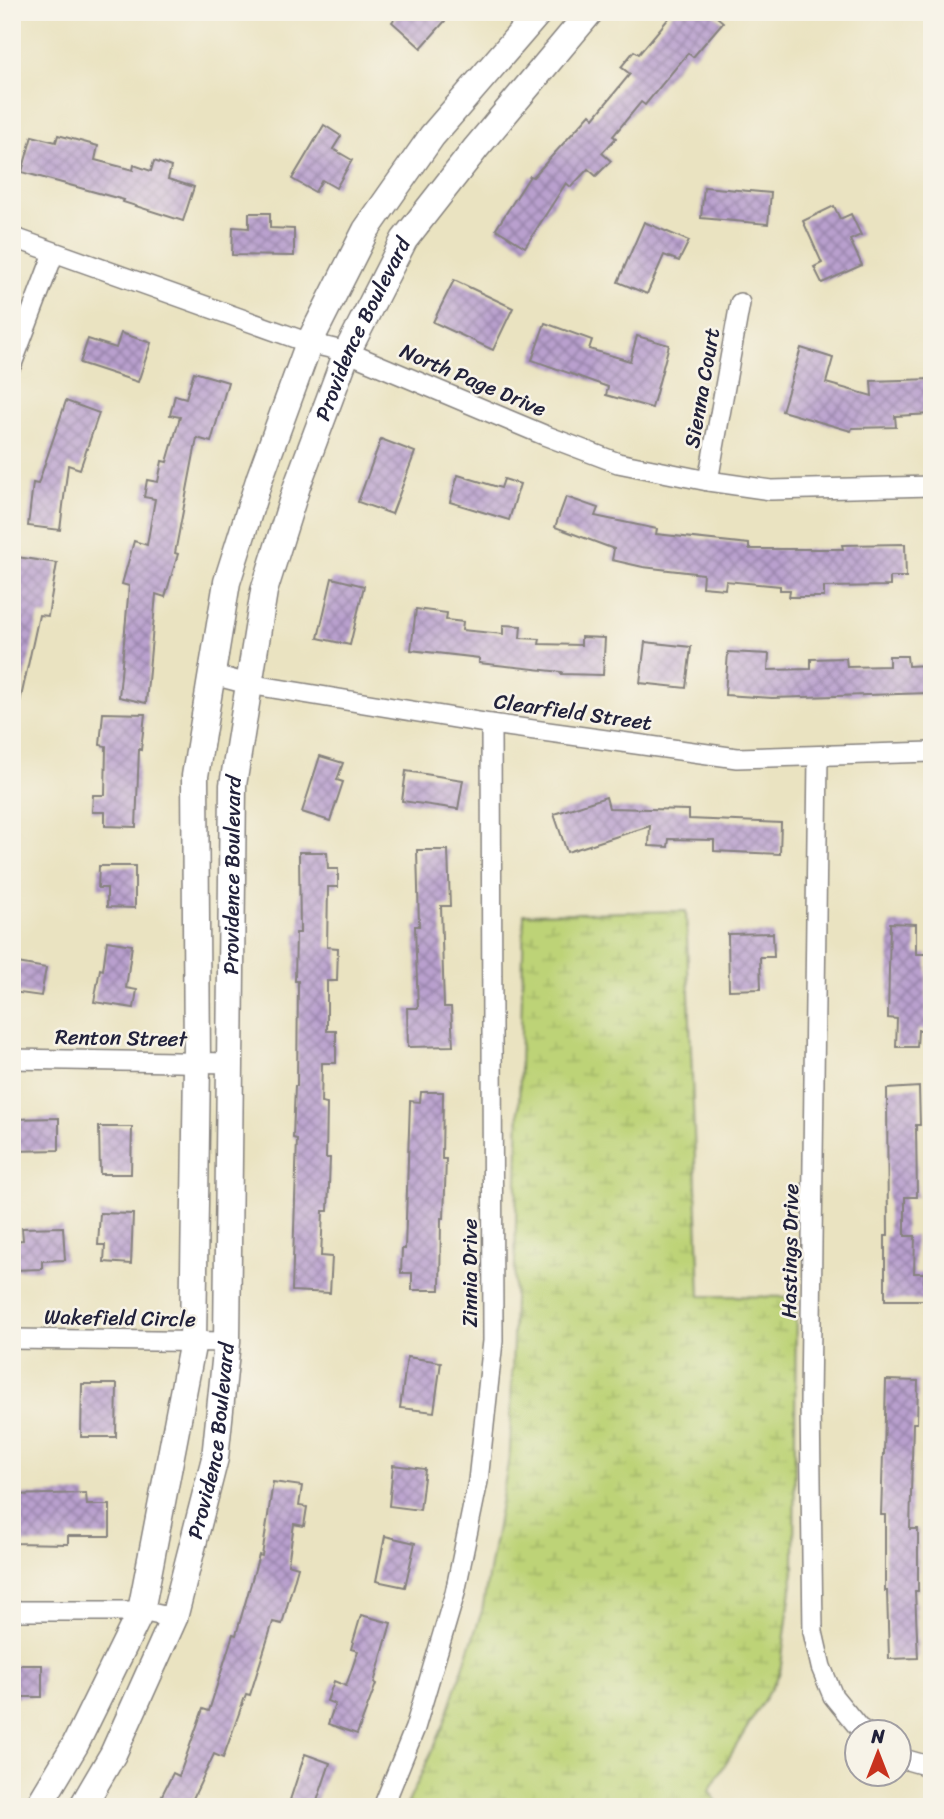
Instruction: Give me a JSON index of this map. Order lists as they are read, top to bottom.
{
  "streets": {
    "main road": ["Providence Boulevard"],
    "street": [
      "North Page Drive",
      "Sienna Court",
      "Clearfield Street",
      "Renton Street",
      "Hastings Drive",
      "Zinnia Drive",
      "Wakefield Circle"
    ]
  },
  "crossings": [
    ["Providence Boulevard", "North Page Drive"],
    ["Providence Boulevard", "Clearfield Street"],
    ["Providence Boulevard", "Renton Street"],
    ["Providence Boulevard", "Wakefield Circle"],
    ["North Page Drive", "Sienna Court"],
    ["Clearfield Street", "Hastings Drive"],
    ["Clearfield Street", "Zinnia Drive"]
  ],
  "north": "top"
}
